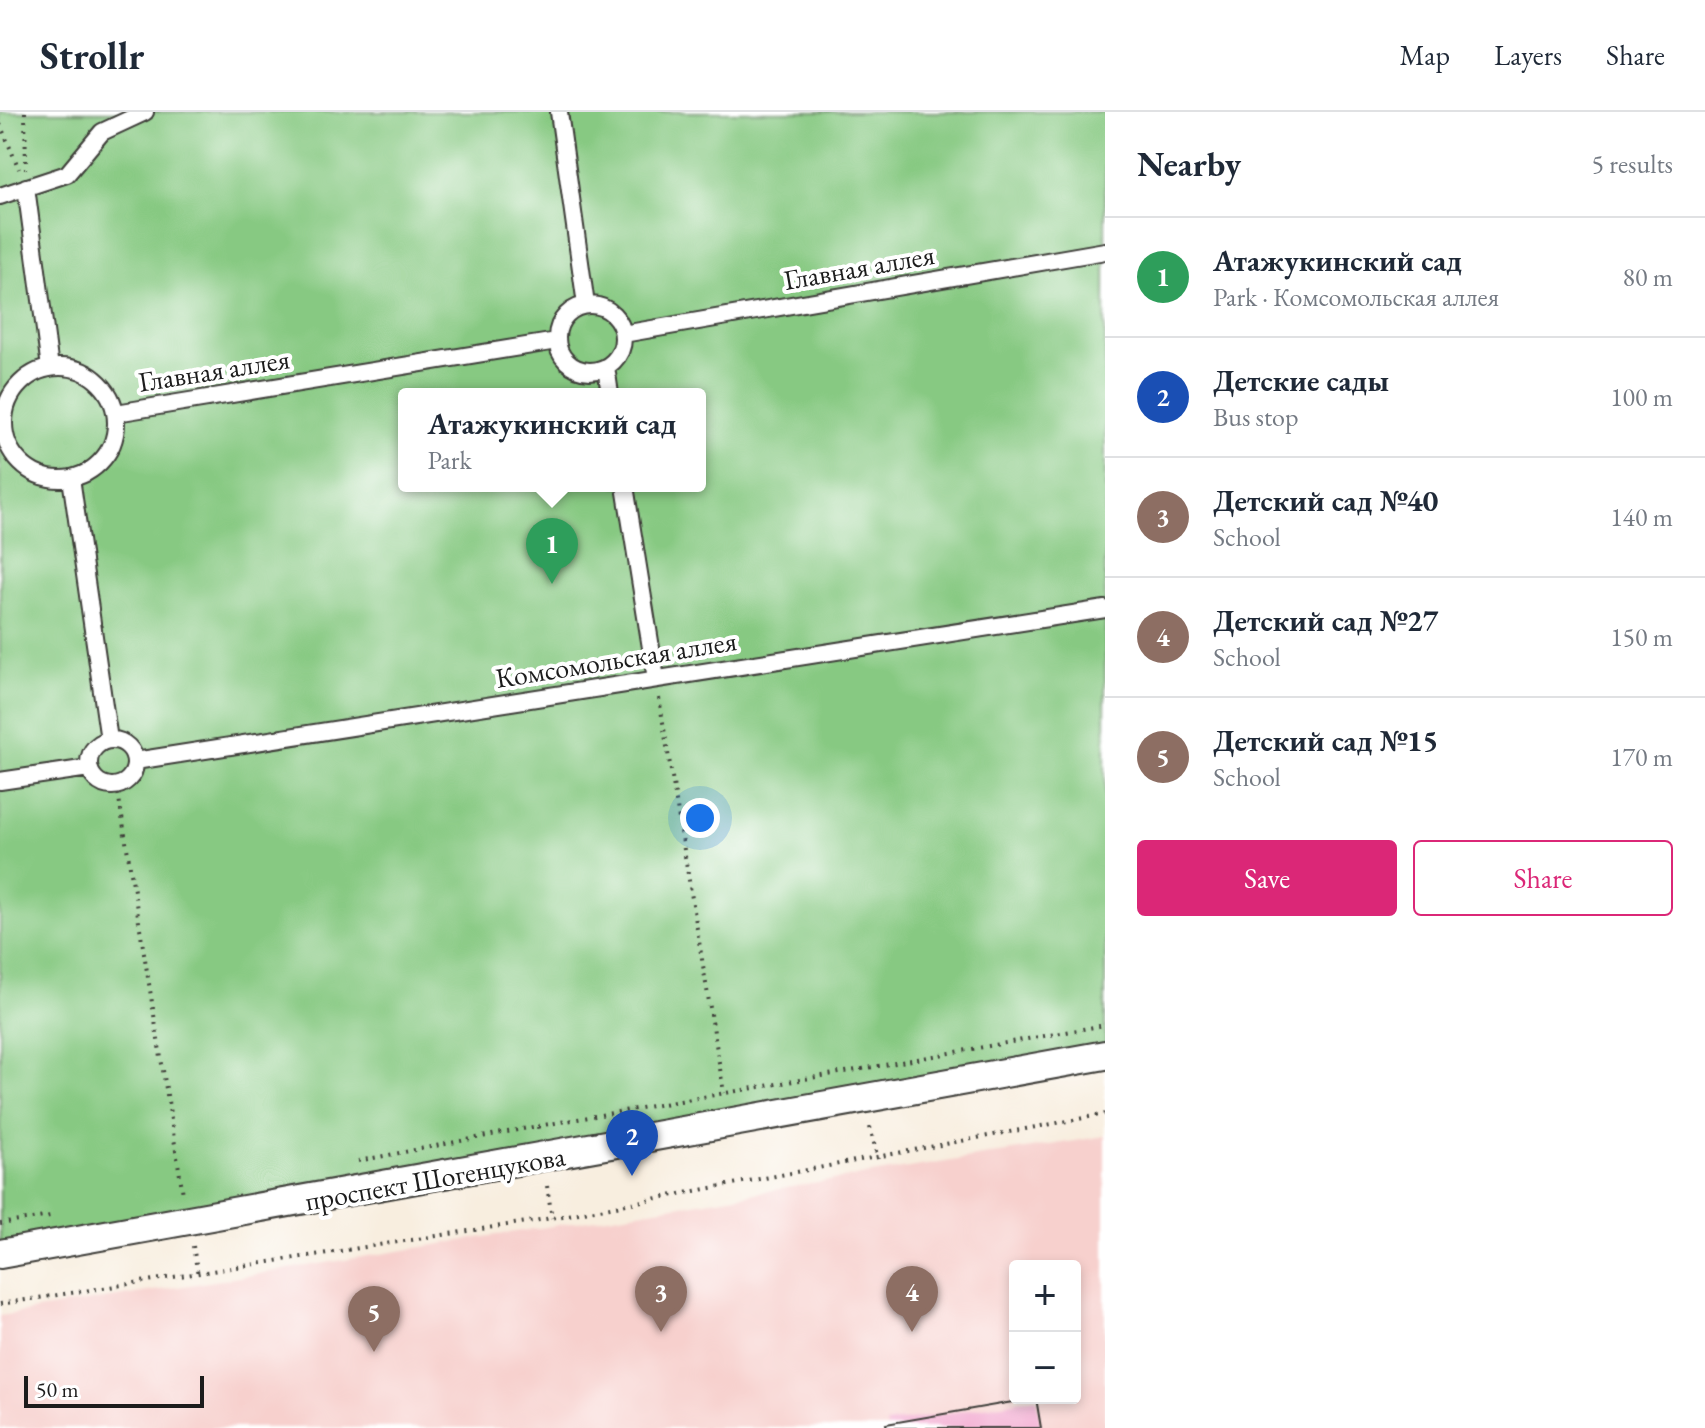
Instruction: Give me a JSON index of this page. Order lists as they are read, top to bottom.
{
  "streets": {
    "street": ["Главная аллея", "Комсомольская аллея", "проспект Шогенцукова"]
  },
  "scale_bar": "50 m",
  "page": {
    "header": "Strollr",
    "nav": ["Map", "Layers", "Share"],
    "heading": ["Nearby", "5 results"],
    "list": [
      {
        "mark": "1",
        "name": "Атажукинский сад",
        "note": "Park · Комсомольская аллея",
        "value": "80 m"
      },
      {
        "mark": "2",
        "name": "Детские сады",
        "note": "Bus stop",
        "value": "100 m"
      },
      {
        "mark": "3",
        "name": "Детский сад №40",
        "note": "School",
        "value": "140 m"
      },
      {
        "mark": "4",
        "name": "Детский сад №27",
        "note": "School",
        "value": "150 m"
      },
      {
        "mark": "5",
        "name": "Детский сад №15",
        "note": "School",
        "value": "170 m"
      }
    ],
    "popup": ["Атажукинский сад", "Park"],
    "pins": [
      "1",
      "2",
      "3",
      "4",
      "5"
    ],
    "buttons": ["Save", "Share"],
    "map_buttons": ["+", "−"],
    "scale": "50 m"
  }
}
